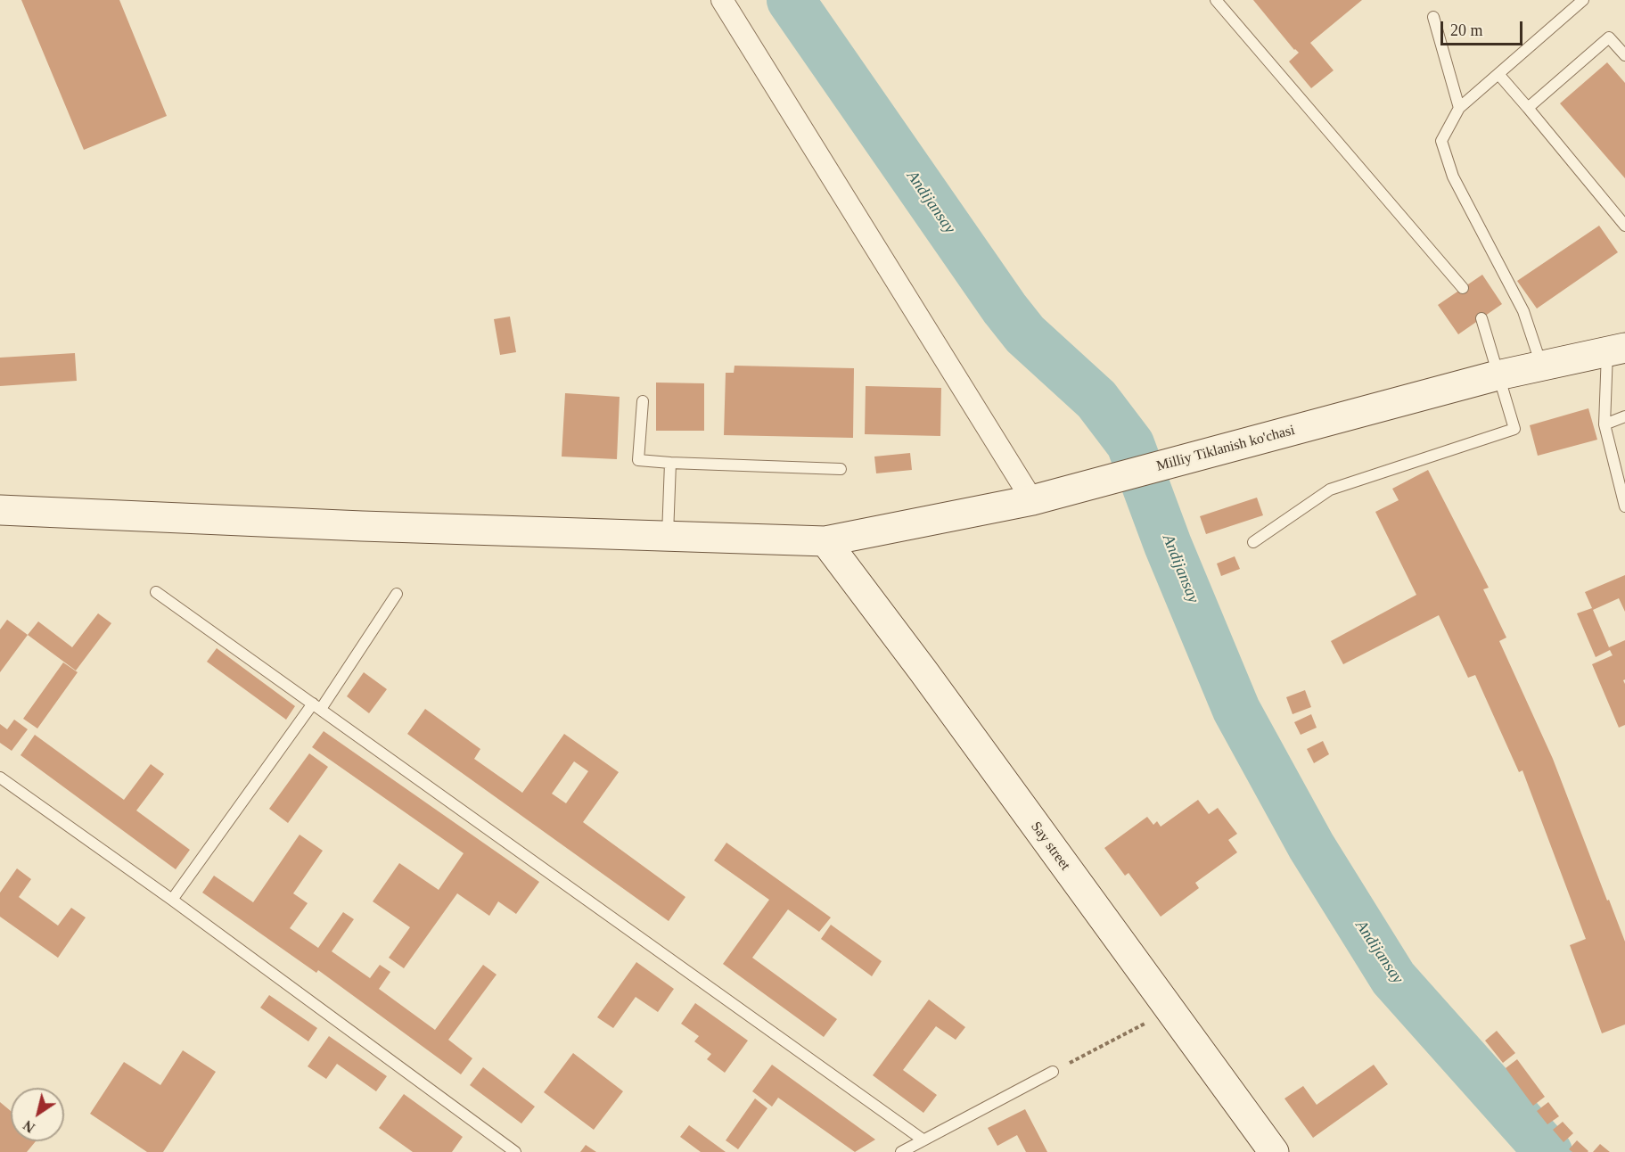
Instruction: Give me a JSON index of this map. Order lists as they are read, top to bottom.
{
  "streets": {
    "main road": ["Milliy Tiklanish ko'chasi", "Say street"]
  },
  "crossings": [
    ["Milliy Tiklanish ko'chasi", "Say street"]
  ],
  "water": ["Andijansay"],
  "scale_bar": "20 m",
  "north": "bottom left"
}
